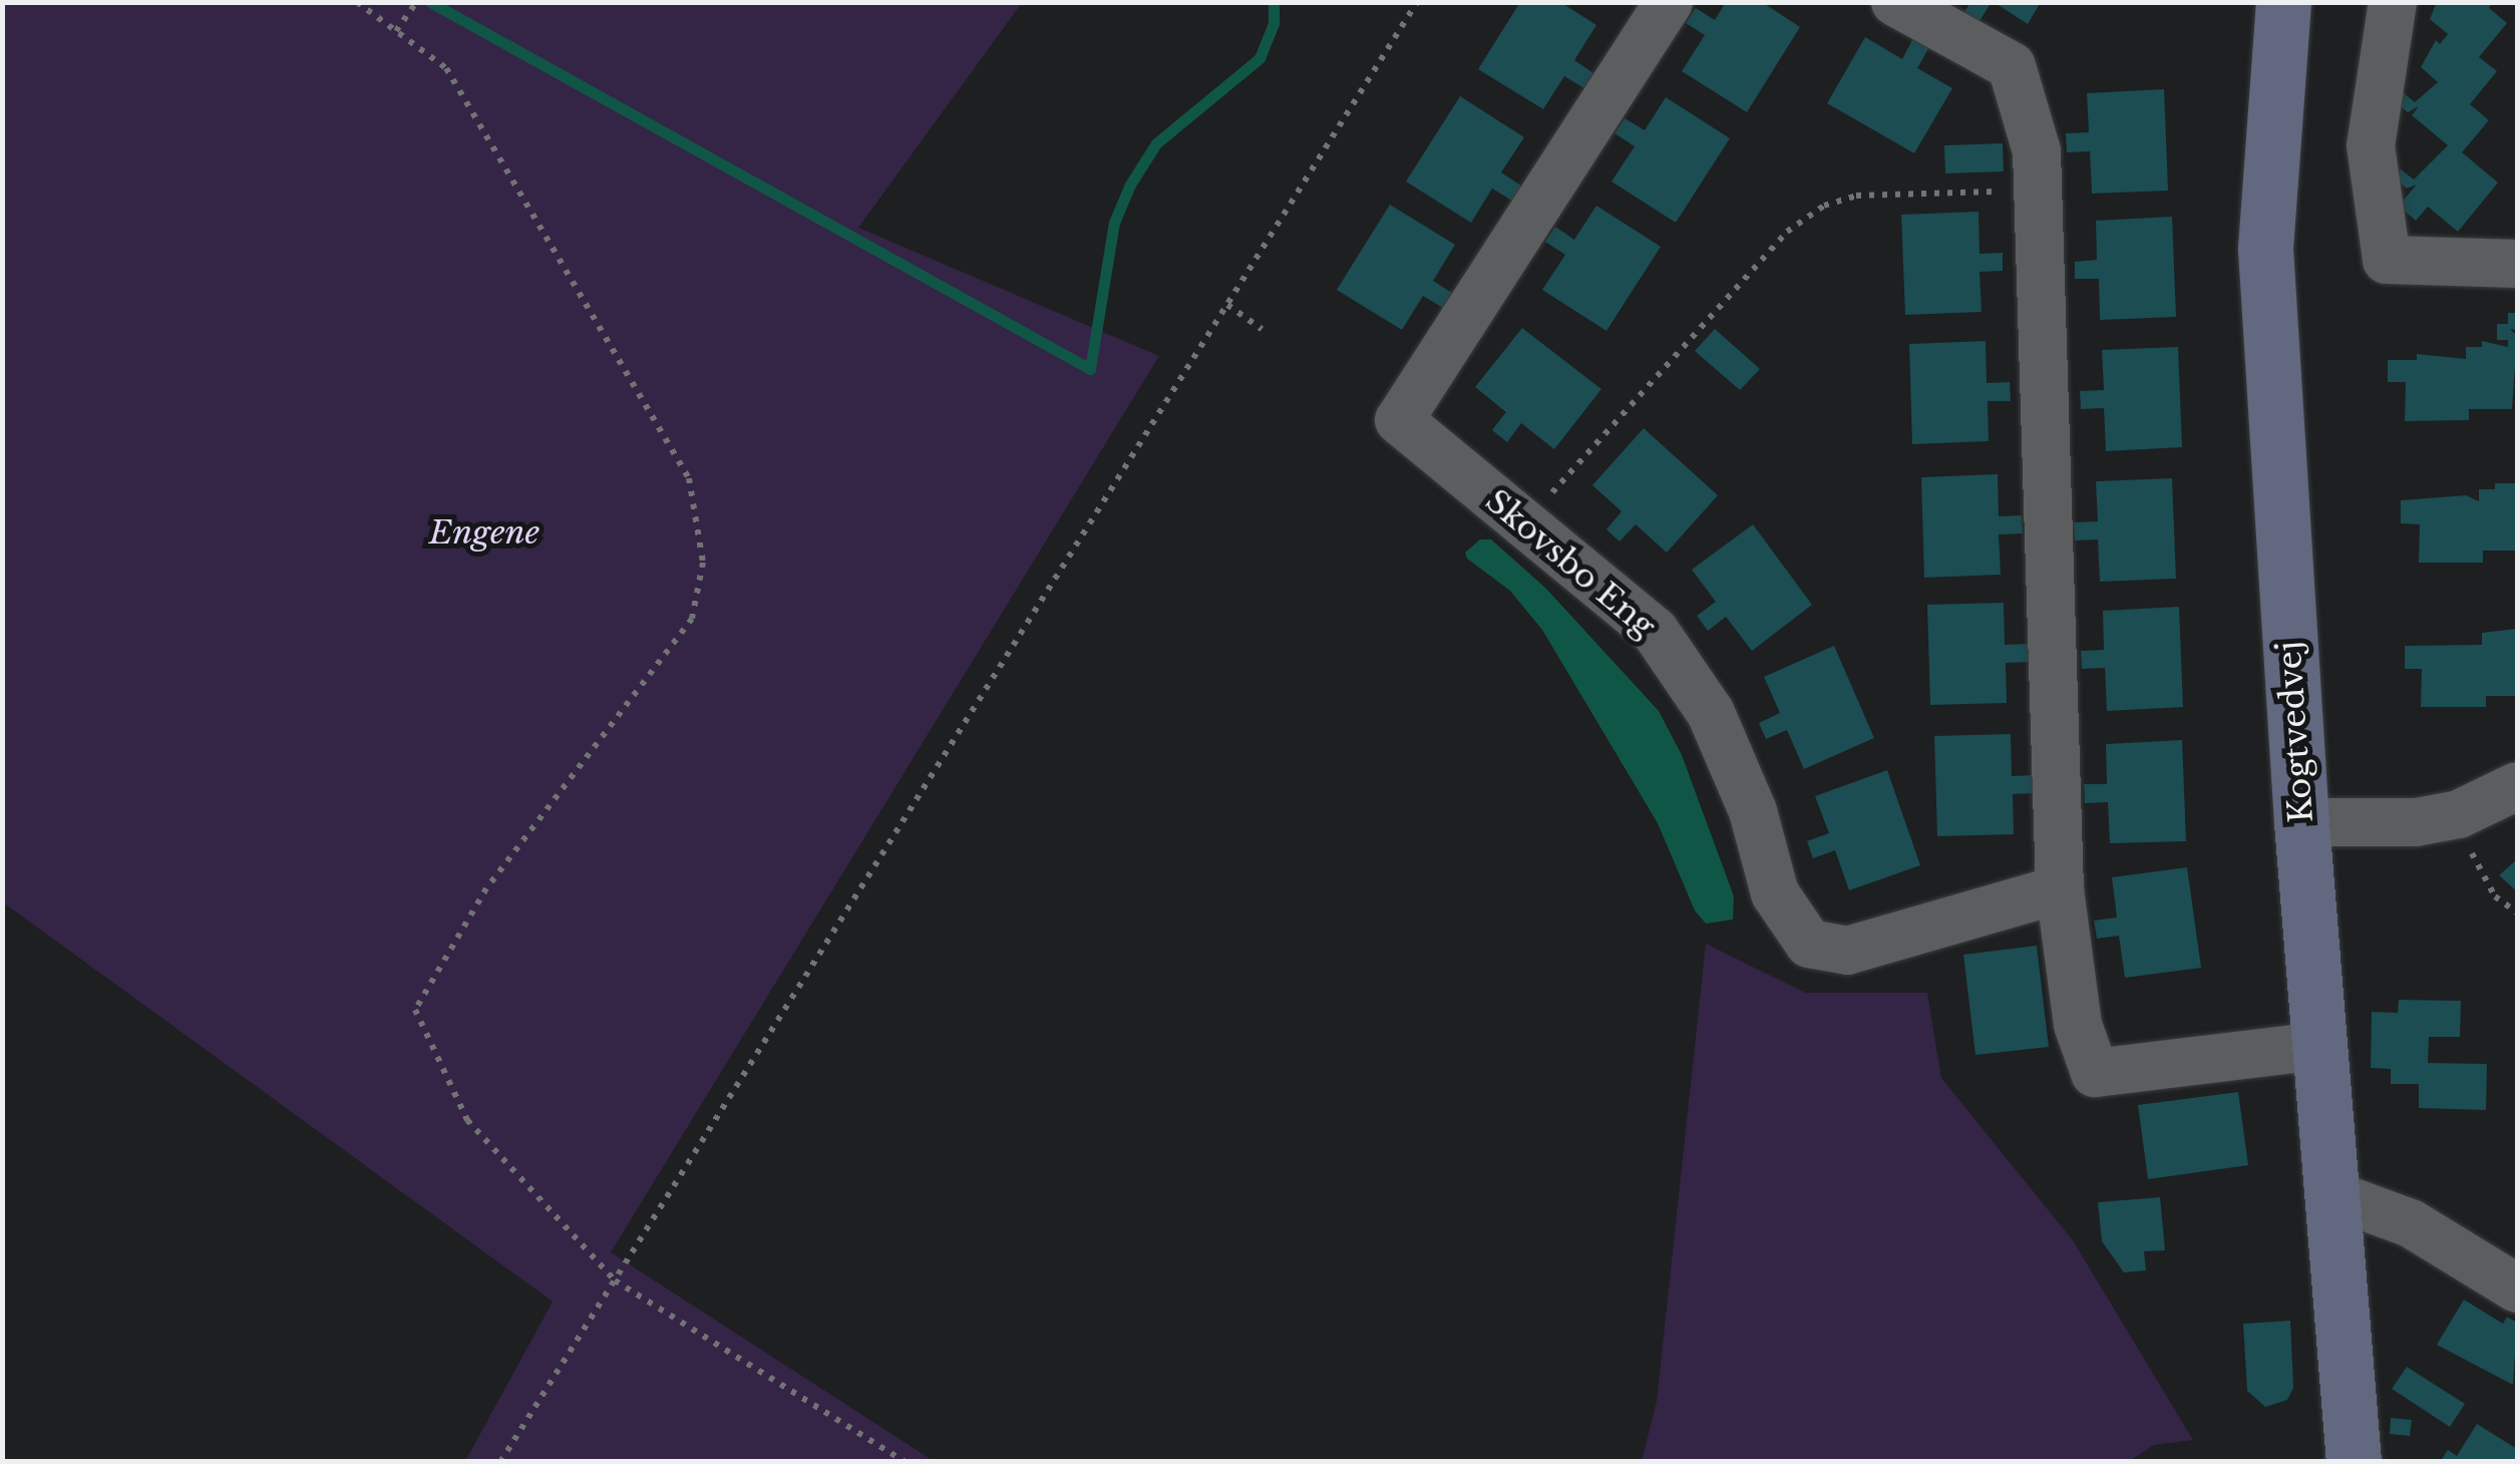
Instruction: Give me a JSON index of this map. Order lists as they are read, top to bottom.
{
  "streets": {
    "street": ["Skovsbo Eng", "Kogtvedvej"]
  },
  "parks": ["Engene"]
}
